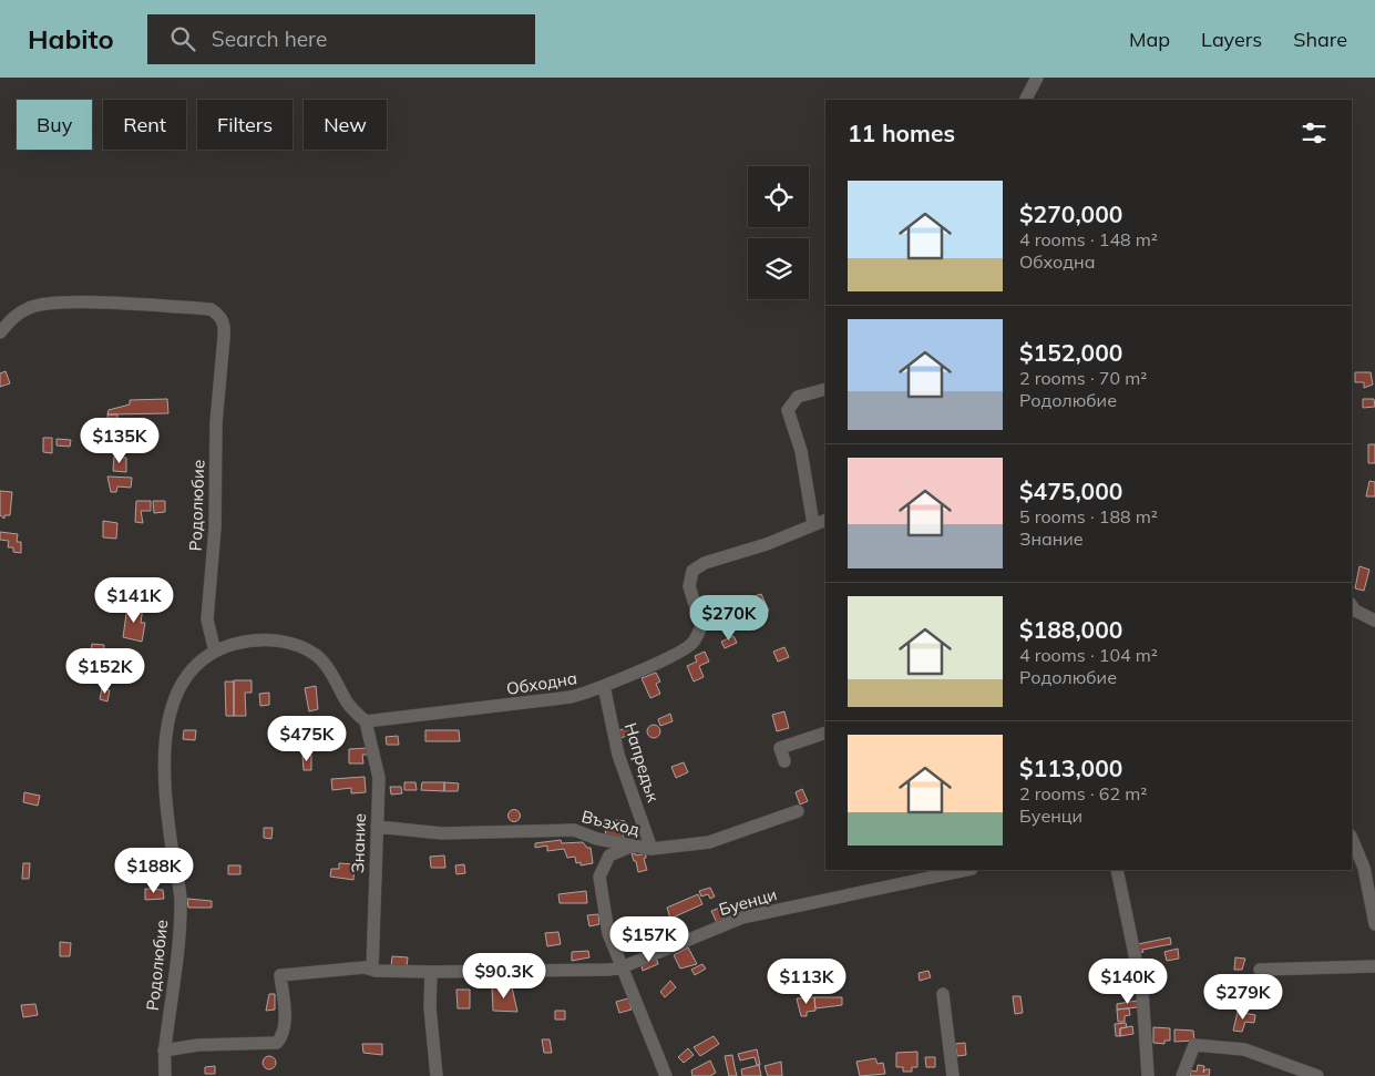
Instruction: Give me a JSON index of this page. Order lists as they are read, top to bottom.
{
  "streets": {
    "street": [
      "Родолюбие",
      "Обходна",
      "Напредък",
      "Възход",
      "Знание",
      "Буенци"
    ]
  },
  "crossings": [
    ["Родолюбие", "Буенци"],
    ["Обходна", "Напредък"],
    ["Обходна", "Знание"],
    ["Напредък", "Възход"],
    ["Възход", "Знание"],
    ["Знание", "Буенци"]
  ],
  "page": {
    "header": "Habito",
    "search": "Search here",
    "nav": ["Map", "Layers", "Share"],
    "chip": [
      "Buy",
      "Rent",
      "Filters",
      "New"
    ],
    "heading": "11 homes",
    "list": [
      {
        "name": "$270,000",
        "note": "4 rooms · 148 m² · Обходна"
      },
      {
        "name": "$152,000",
        "note": "2 rooms · 70 m² · Родолюбие"
      },
      {
        "name": "$475,000",
        "note": "5 rooms · 188 m² · Знание"
      },
      {
        "name": "$188,000",
        "note": "4 rooms · 104 m² · Родолюбие"
      },
      {
        "name": "$113,000",
        "note": "2 rooms · 62 m² · Буенци"
      }
    ],
    "price": [
      "$135K",
      "$141K",
      "$270K",
      "$152K",
      "$475K",
      "$188K",
      "$157K",
      "$90.3K",
      "$113K",
      "$140K",
      "$279K"
    ]
  }
}
